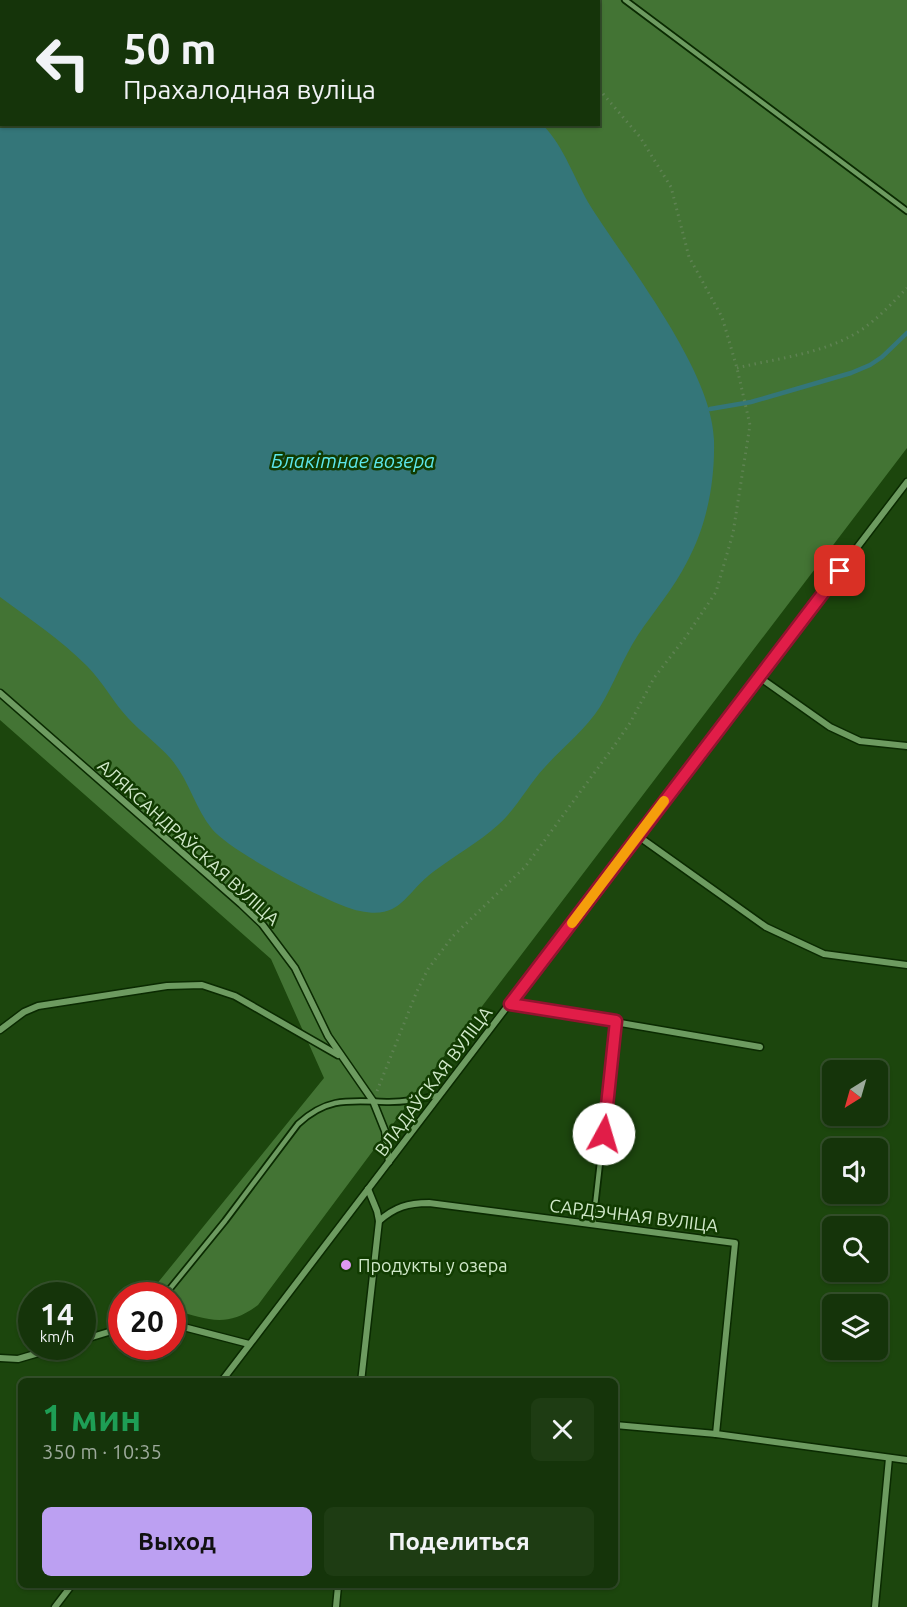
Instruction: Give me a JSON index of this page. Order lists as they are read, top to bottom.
{
  "streets": {
    "street": ["АЛЯКСАНДРАЎСКАЯ ВУЛІЦА", "ВЛАДАЎСКАЯ ВУЛІЦА", "САРДЭЧНАЯ ВУЛІЦА"]
  },
  "crossings": [
    ["АЛЯКСАНДРАЎСКАЯ ВУЛІЦА", "ВЛАДАЎСКАЯ ВУЛІЦА"]
  ],
  "water": ["Блакітнае возера"],
  "places": ["Продукты у озера"],
  "north": "bottom left",
  "page": {
    "turn": ["50 m", "Прахалодная вуліца"],
    "speed": "14 km/h",
    "limit": "20",
    "heading": ["1 мин", "350 m · 10:35"],
    "buttons": ["Выход", "Поделиться"]
  }
}
